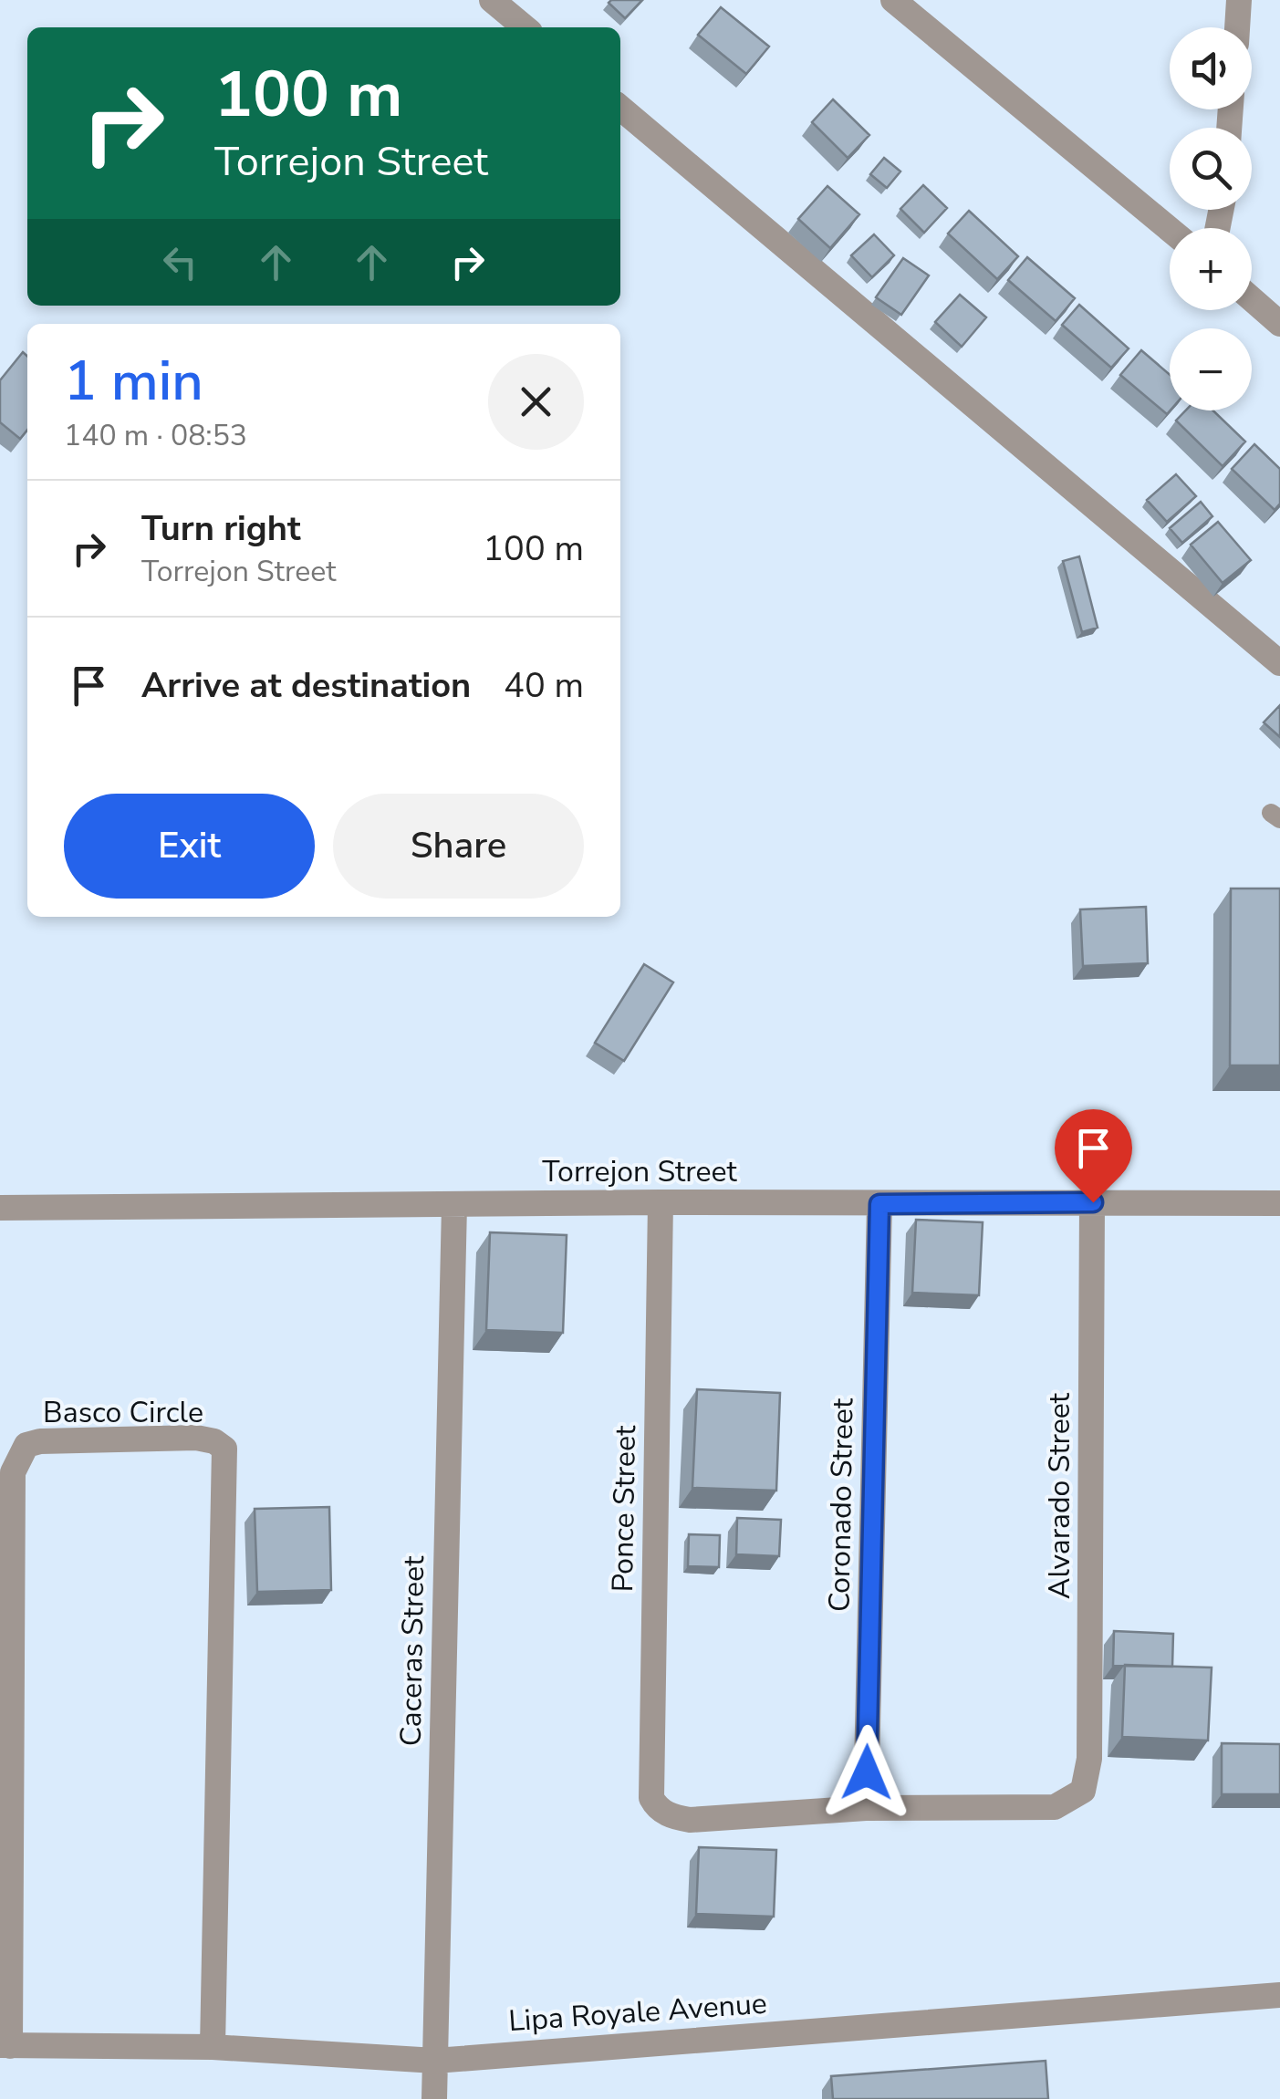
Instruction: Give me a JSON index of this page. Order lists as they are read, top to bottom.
{
  "streets": {
    "street": [
      "Torrejon Street",
      "Basco Circle",
      "Alvarado Street",
      "Coronado Street",
      "Ponce Street",
      "Caceras Street",
      "Lipa Royale Avenue"
    ]
  },
  "crossings": [
    ["Torrejon Street", "Alvarado Street"],
    ["Torrejon Street", "Coronado Street"],
    ["Torrejon Street", "Ponce Street"],
    ["Torrejon Street", "Caceras Street"],
    ["Basco Circle", "Lipa Royale Avenue"],
    ["Alvarado Street", "Coronado Street"],
    ["Alvarado Street", "Ponce Street"],
    ["Coronado Street", "Ponce Street"],
    ["Caceras Street", "Lipa Royale Avenue"]
  ],
  "page": {
    "map_buttons": ["+", "−"],
    "turn": ["100 m", "Torrejon Street"],
    "heading": ["1 min", "140 m · 08:53"],
    "list": [
      {
        "name": "Turn right",
        "note": "Torrejon Street",
        "value": "100 m"
      },
      {
        "name": "Arrive at destination",
        "value": "40 m"
      }
    ],
    "buttons": ["Exit", "Share"]
  }
}
